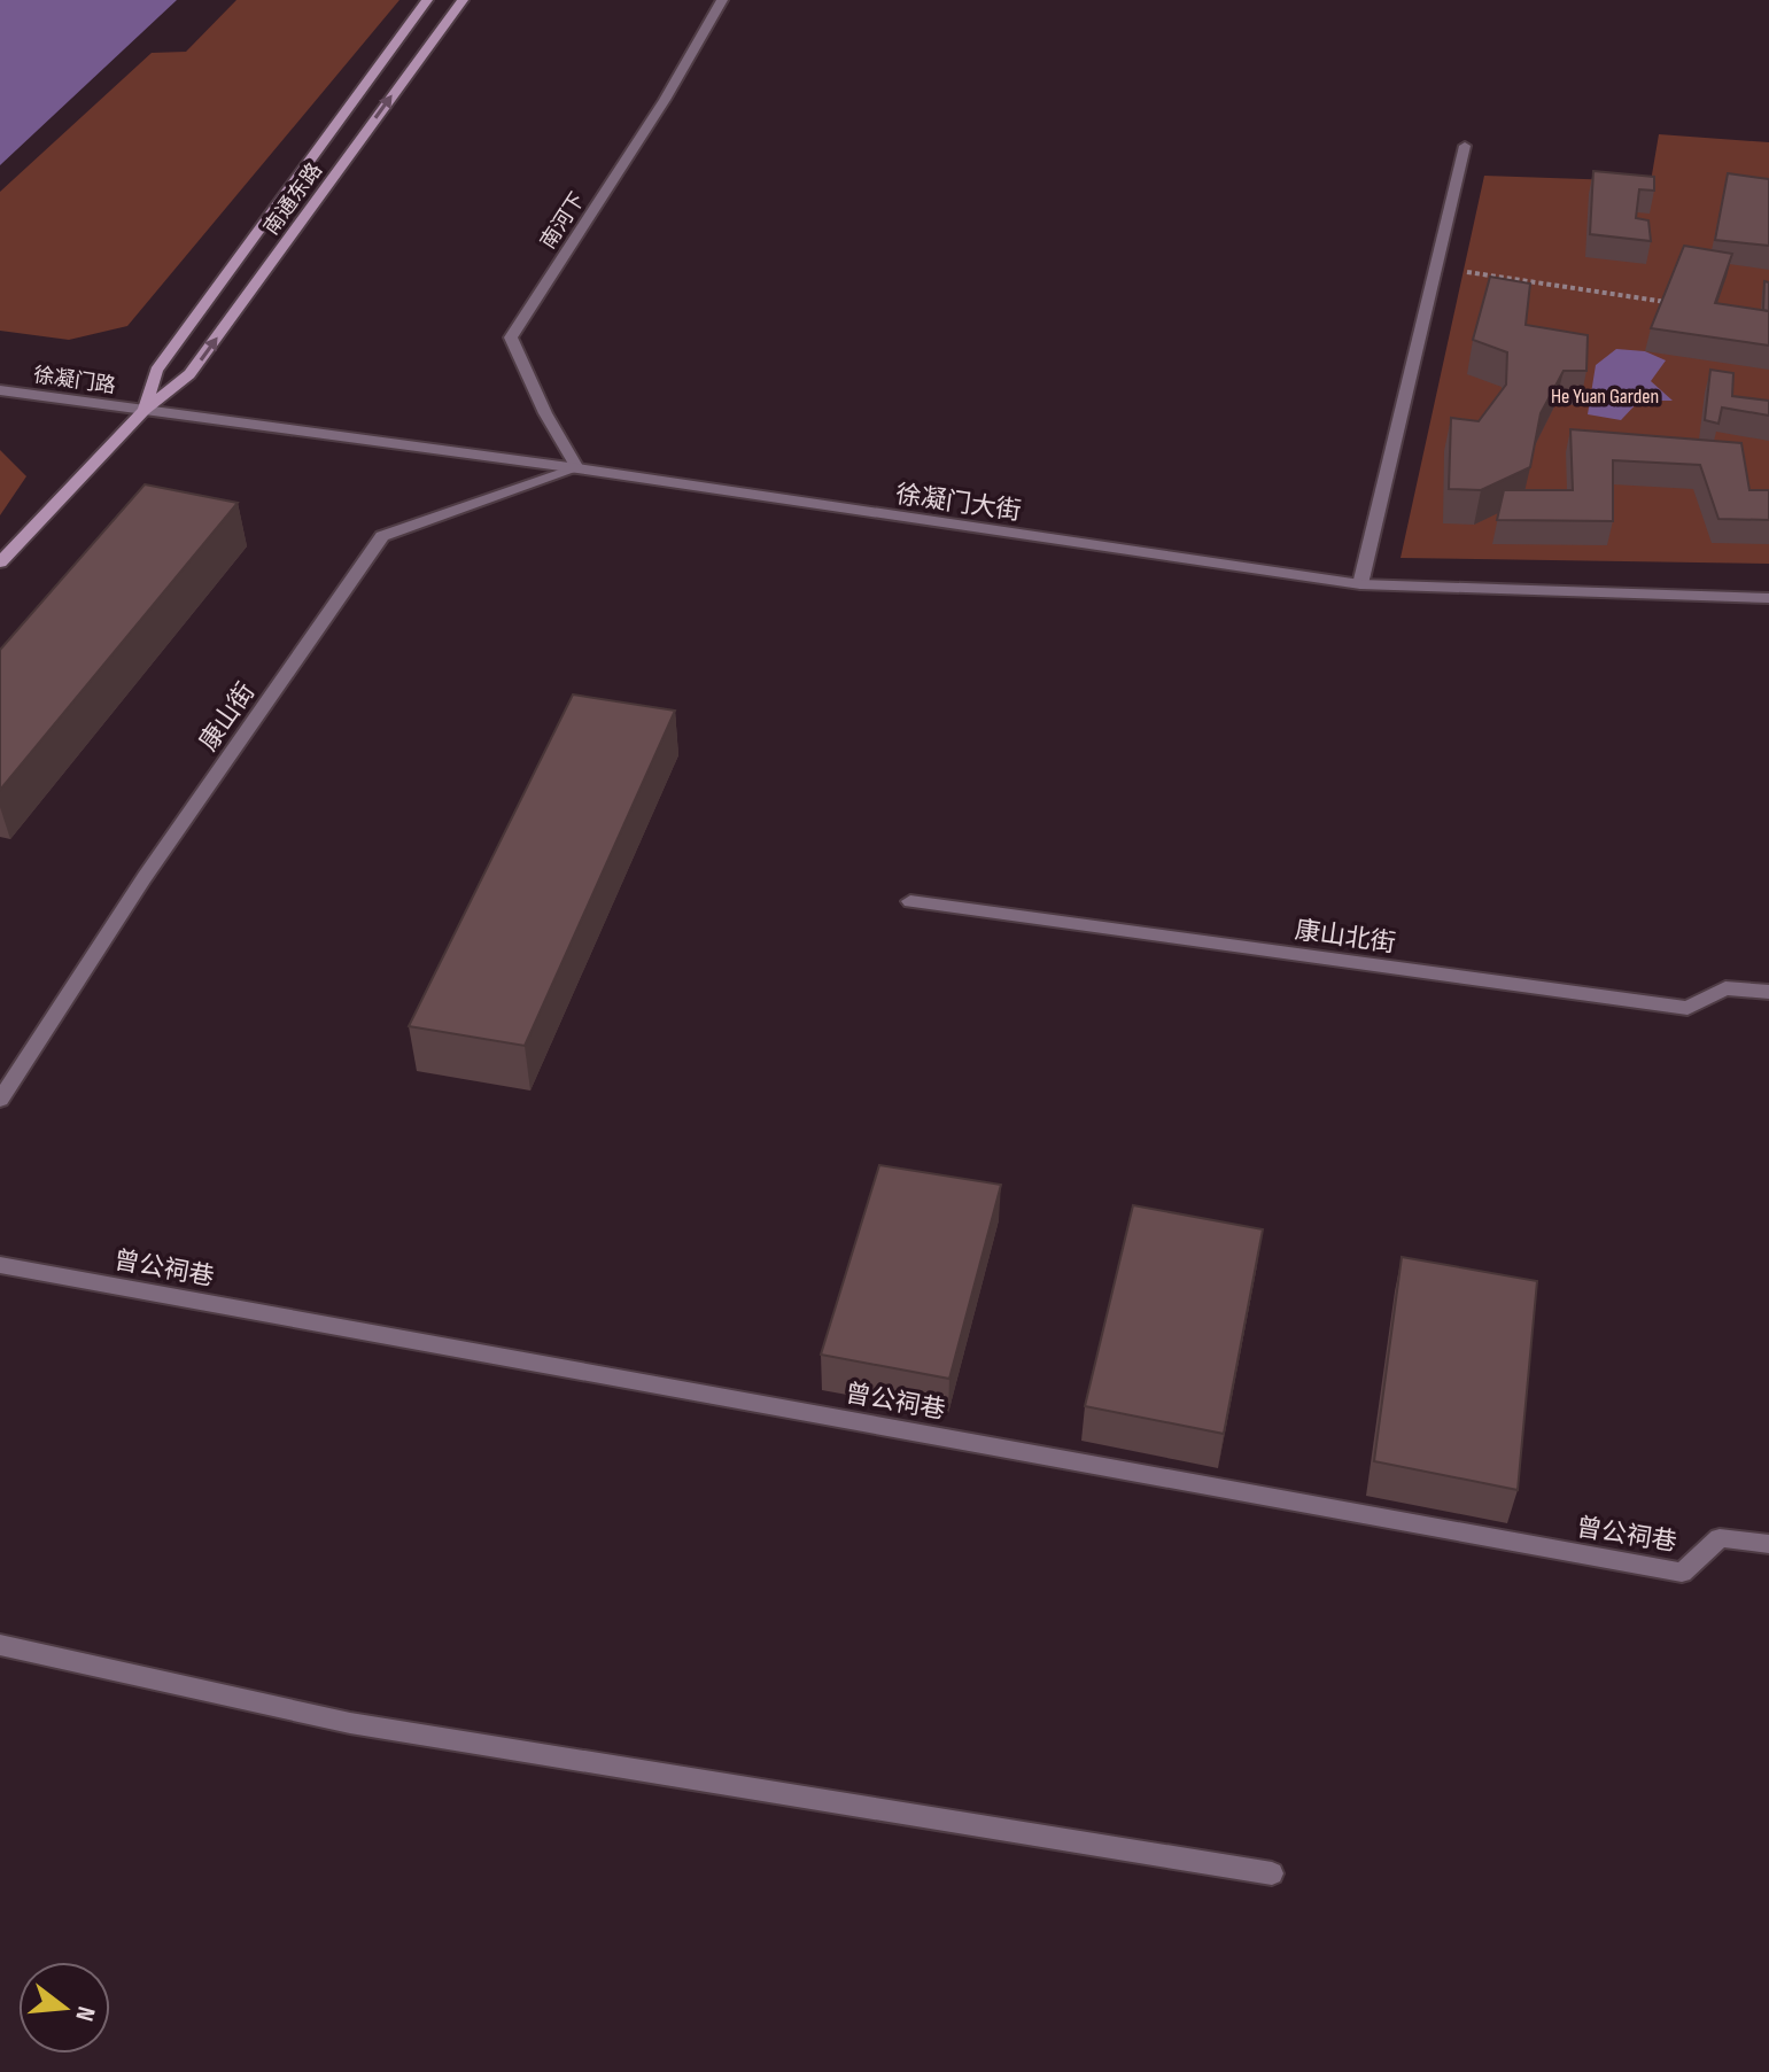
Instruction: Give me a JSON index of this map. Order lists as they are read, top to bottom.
{
  "streets": {
    "main road": ["南通东路"],
    "street": [
      "南河下",
      "徐凝门路",
      "徐凝门大街",
      "康山街",
      "康山北街",
      "曾公祠巷"
    ]
  },
  "crossings": [
    ["南通东路", "徐凝门路"],
    ["南通东路", "徐凝门大街"],
    ["南河下", "徐凝门大街"],
    ["南河下", "康山街"],
    ["徐凝门路", "徐凝门大街"],
    ["徐凝门大街", "康山街"]
  ],
  "parks": ["He Yuan Garden"],
  "north": "right"
}
